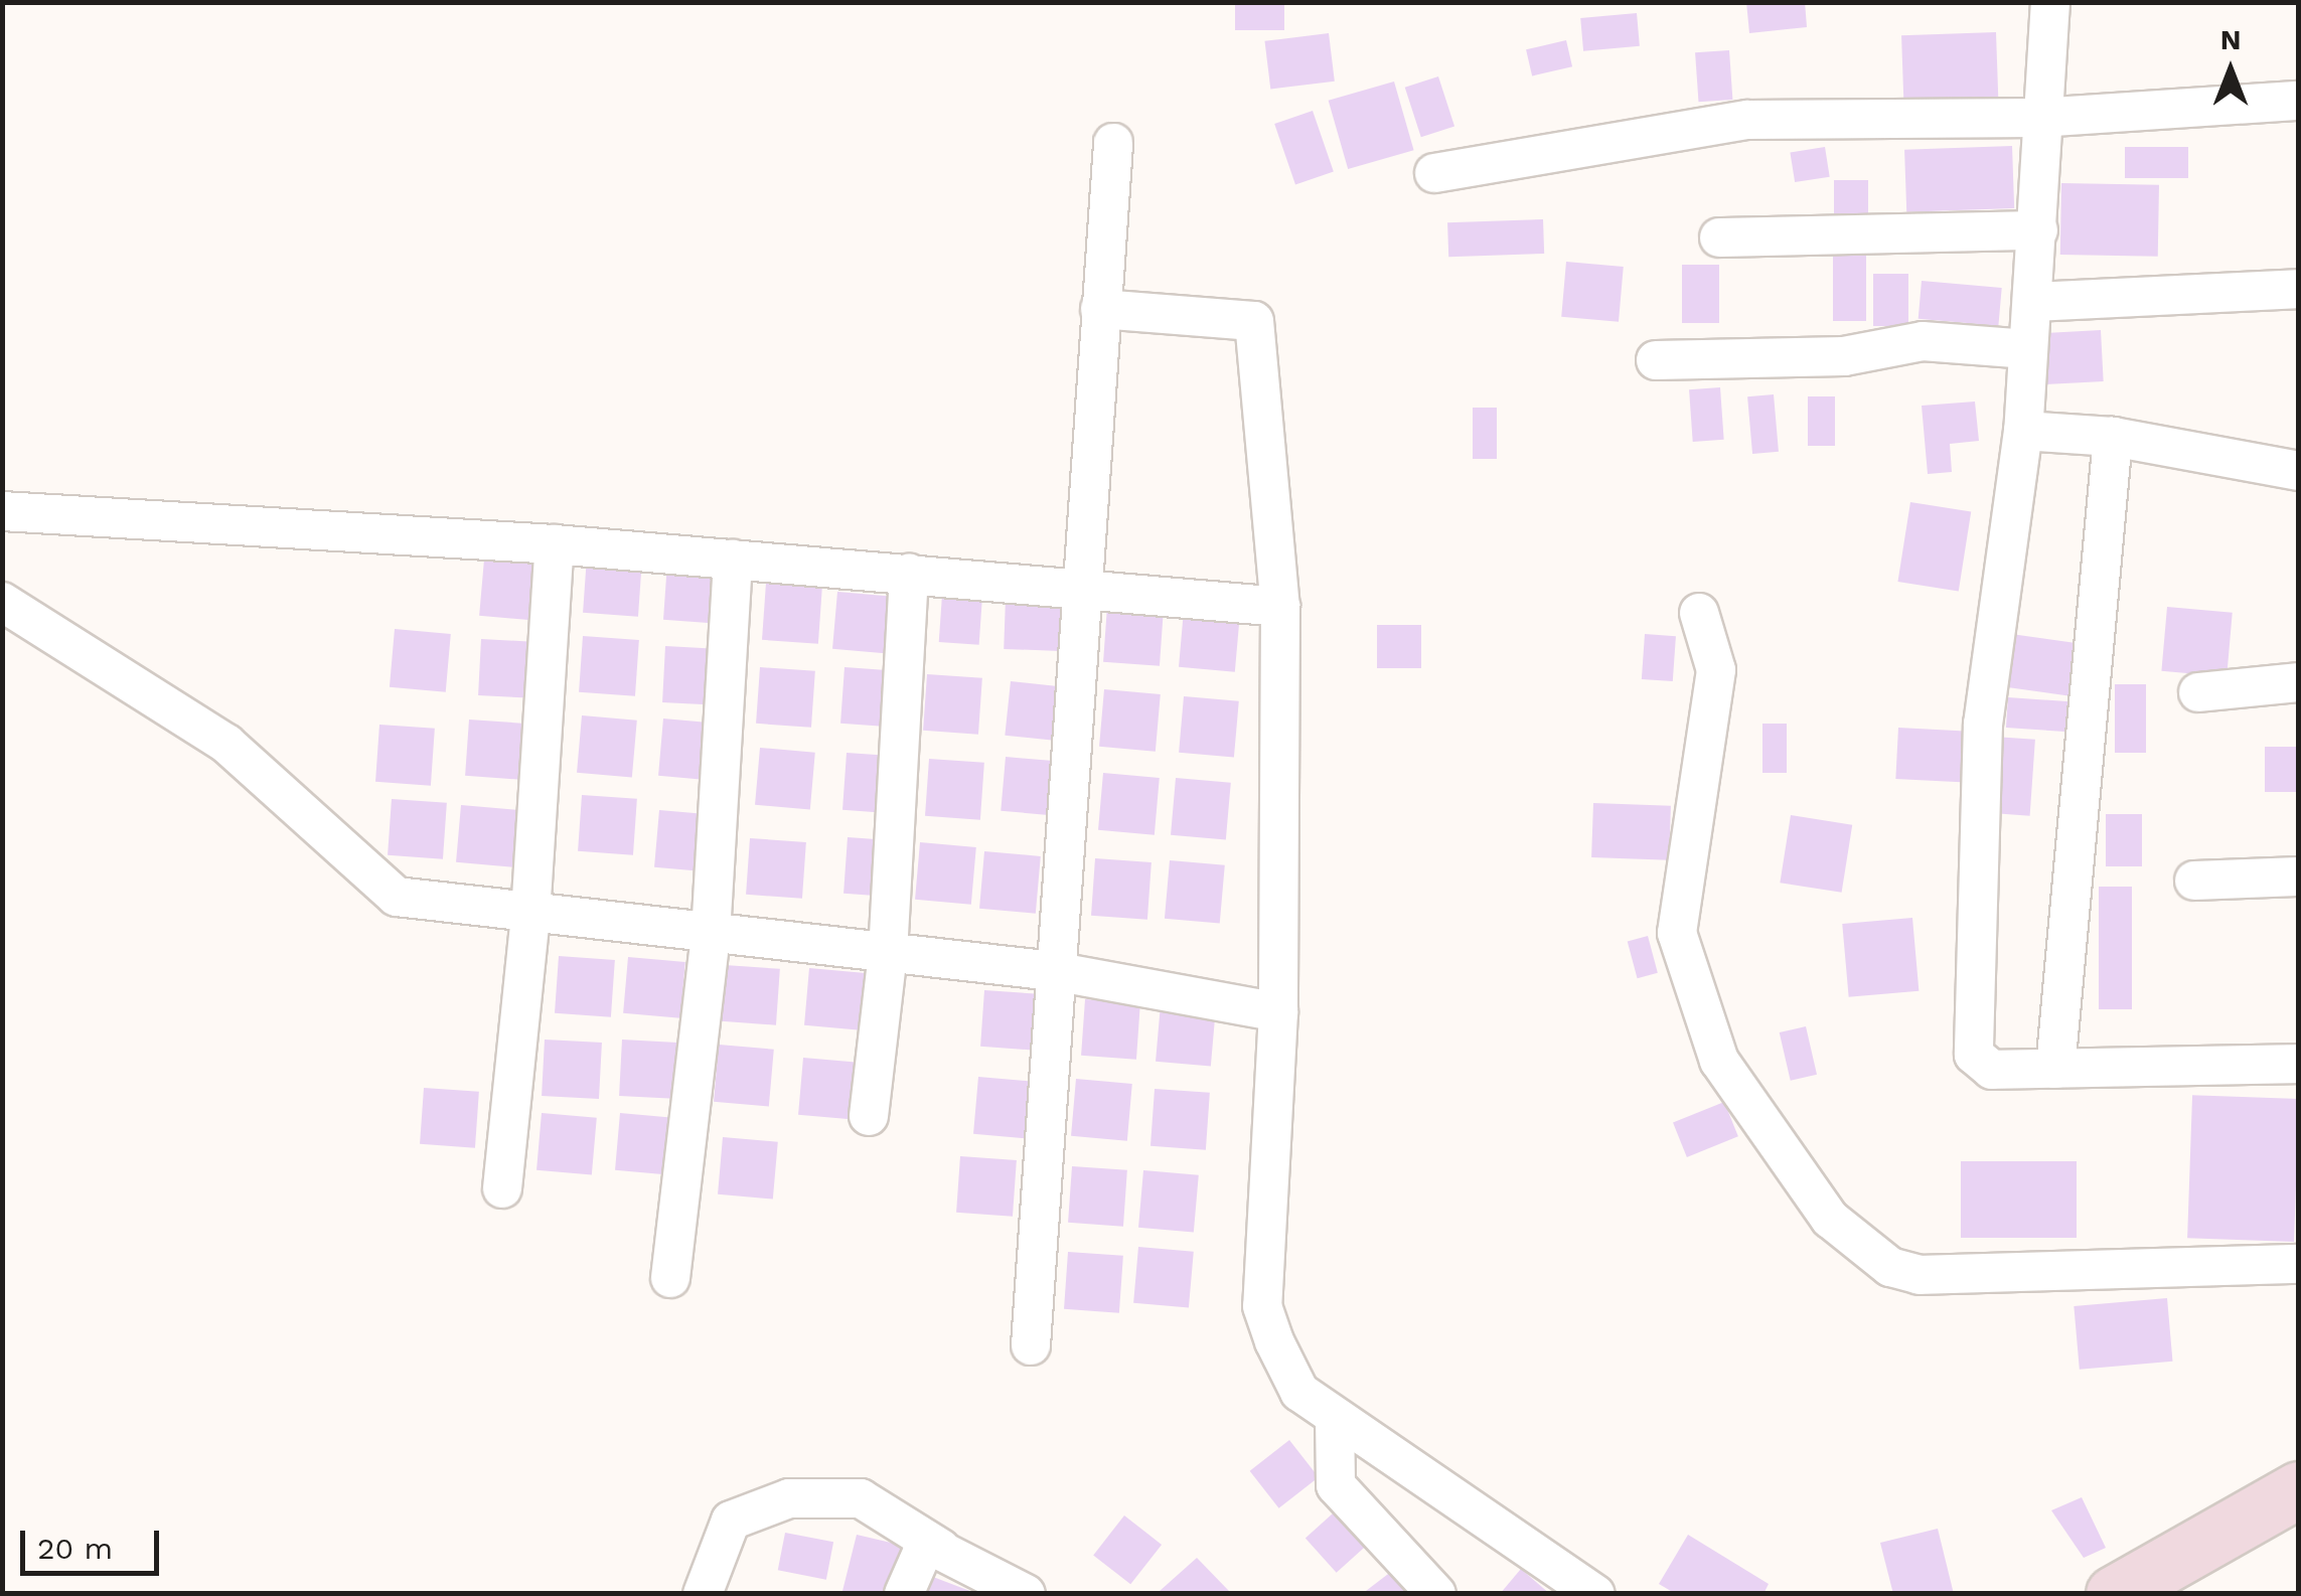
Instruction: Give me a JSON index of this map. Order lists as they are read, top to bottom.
{
  "scale_bar": "20 m",
  "north": "top"
}
